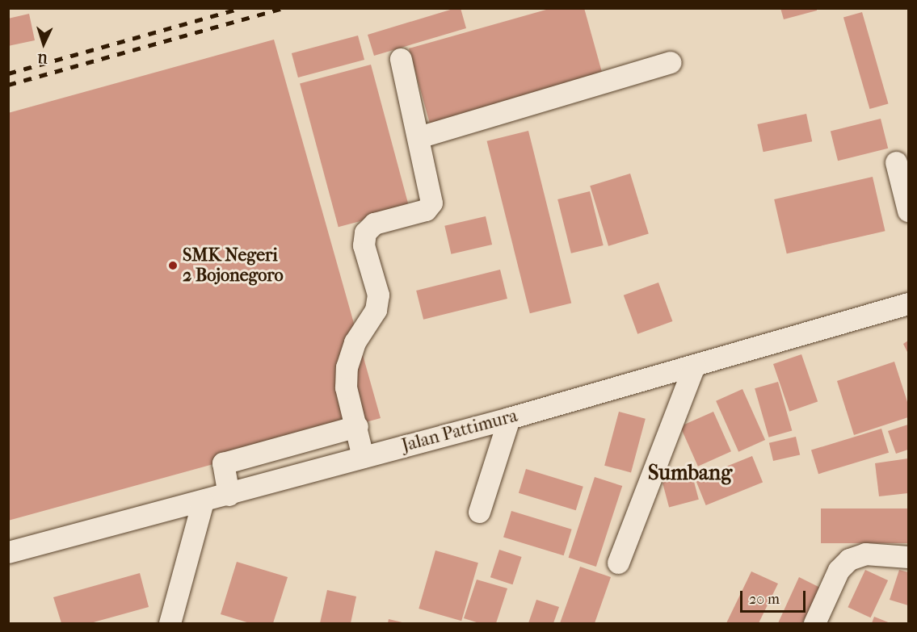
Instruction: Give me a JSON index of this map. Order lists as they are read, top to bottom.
{
  "streets": {
    "street": ["Jalan Pattimura"]
  },
  "districts": ["Sumbang"],
  "places": ["SMK Negeri 2 Bojonegoro"],
  "scale_bar": "20 m",
  "north": "bottom"
}
